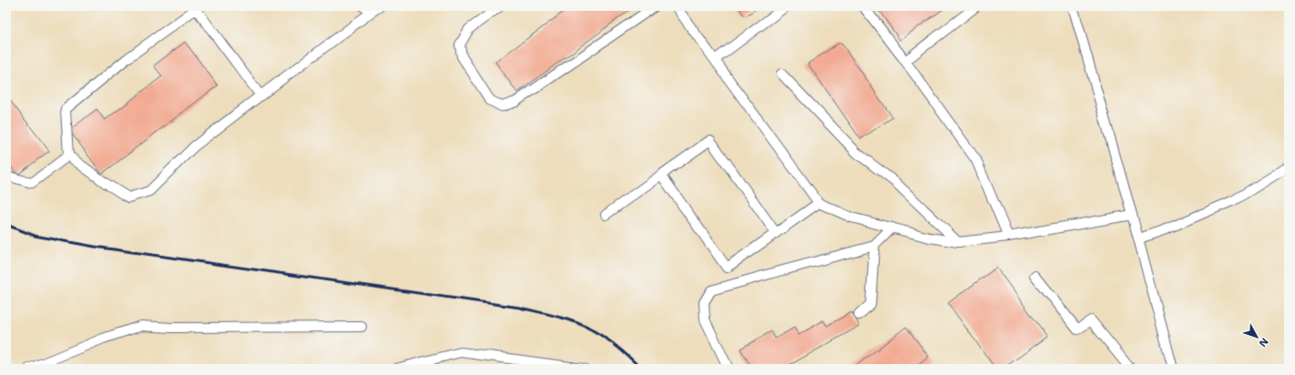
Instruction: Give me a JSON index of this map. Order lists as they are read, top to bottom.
{
  "north": "bottom right"
}
